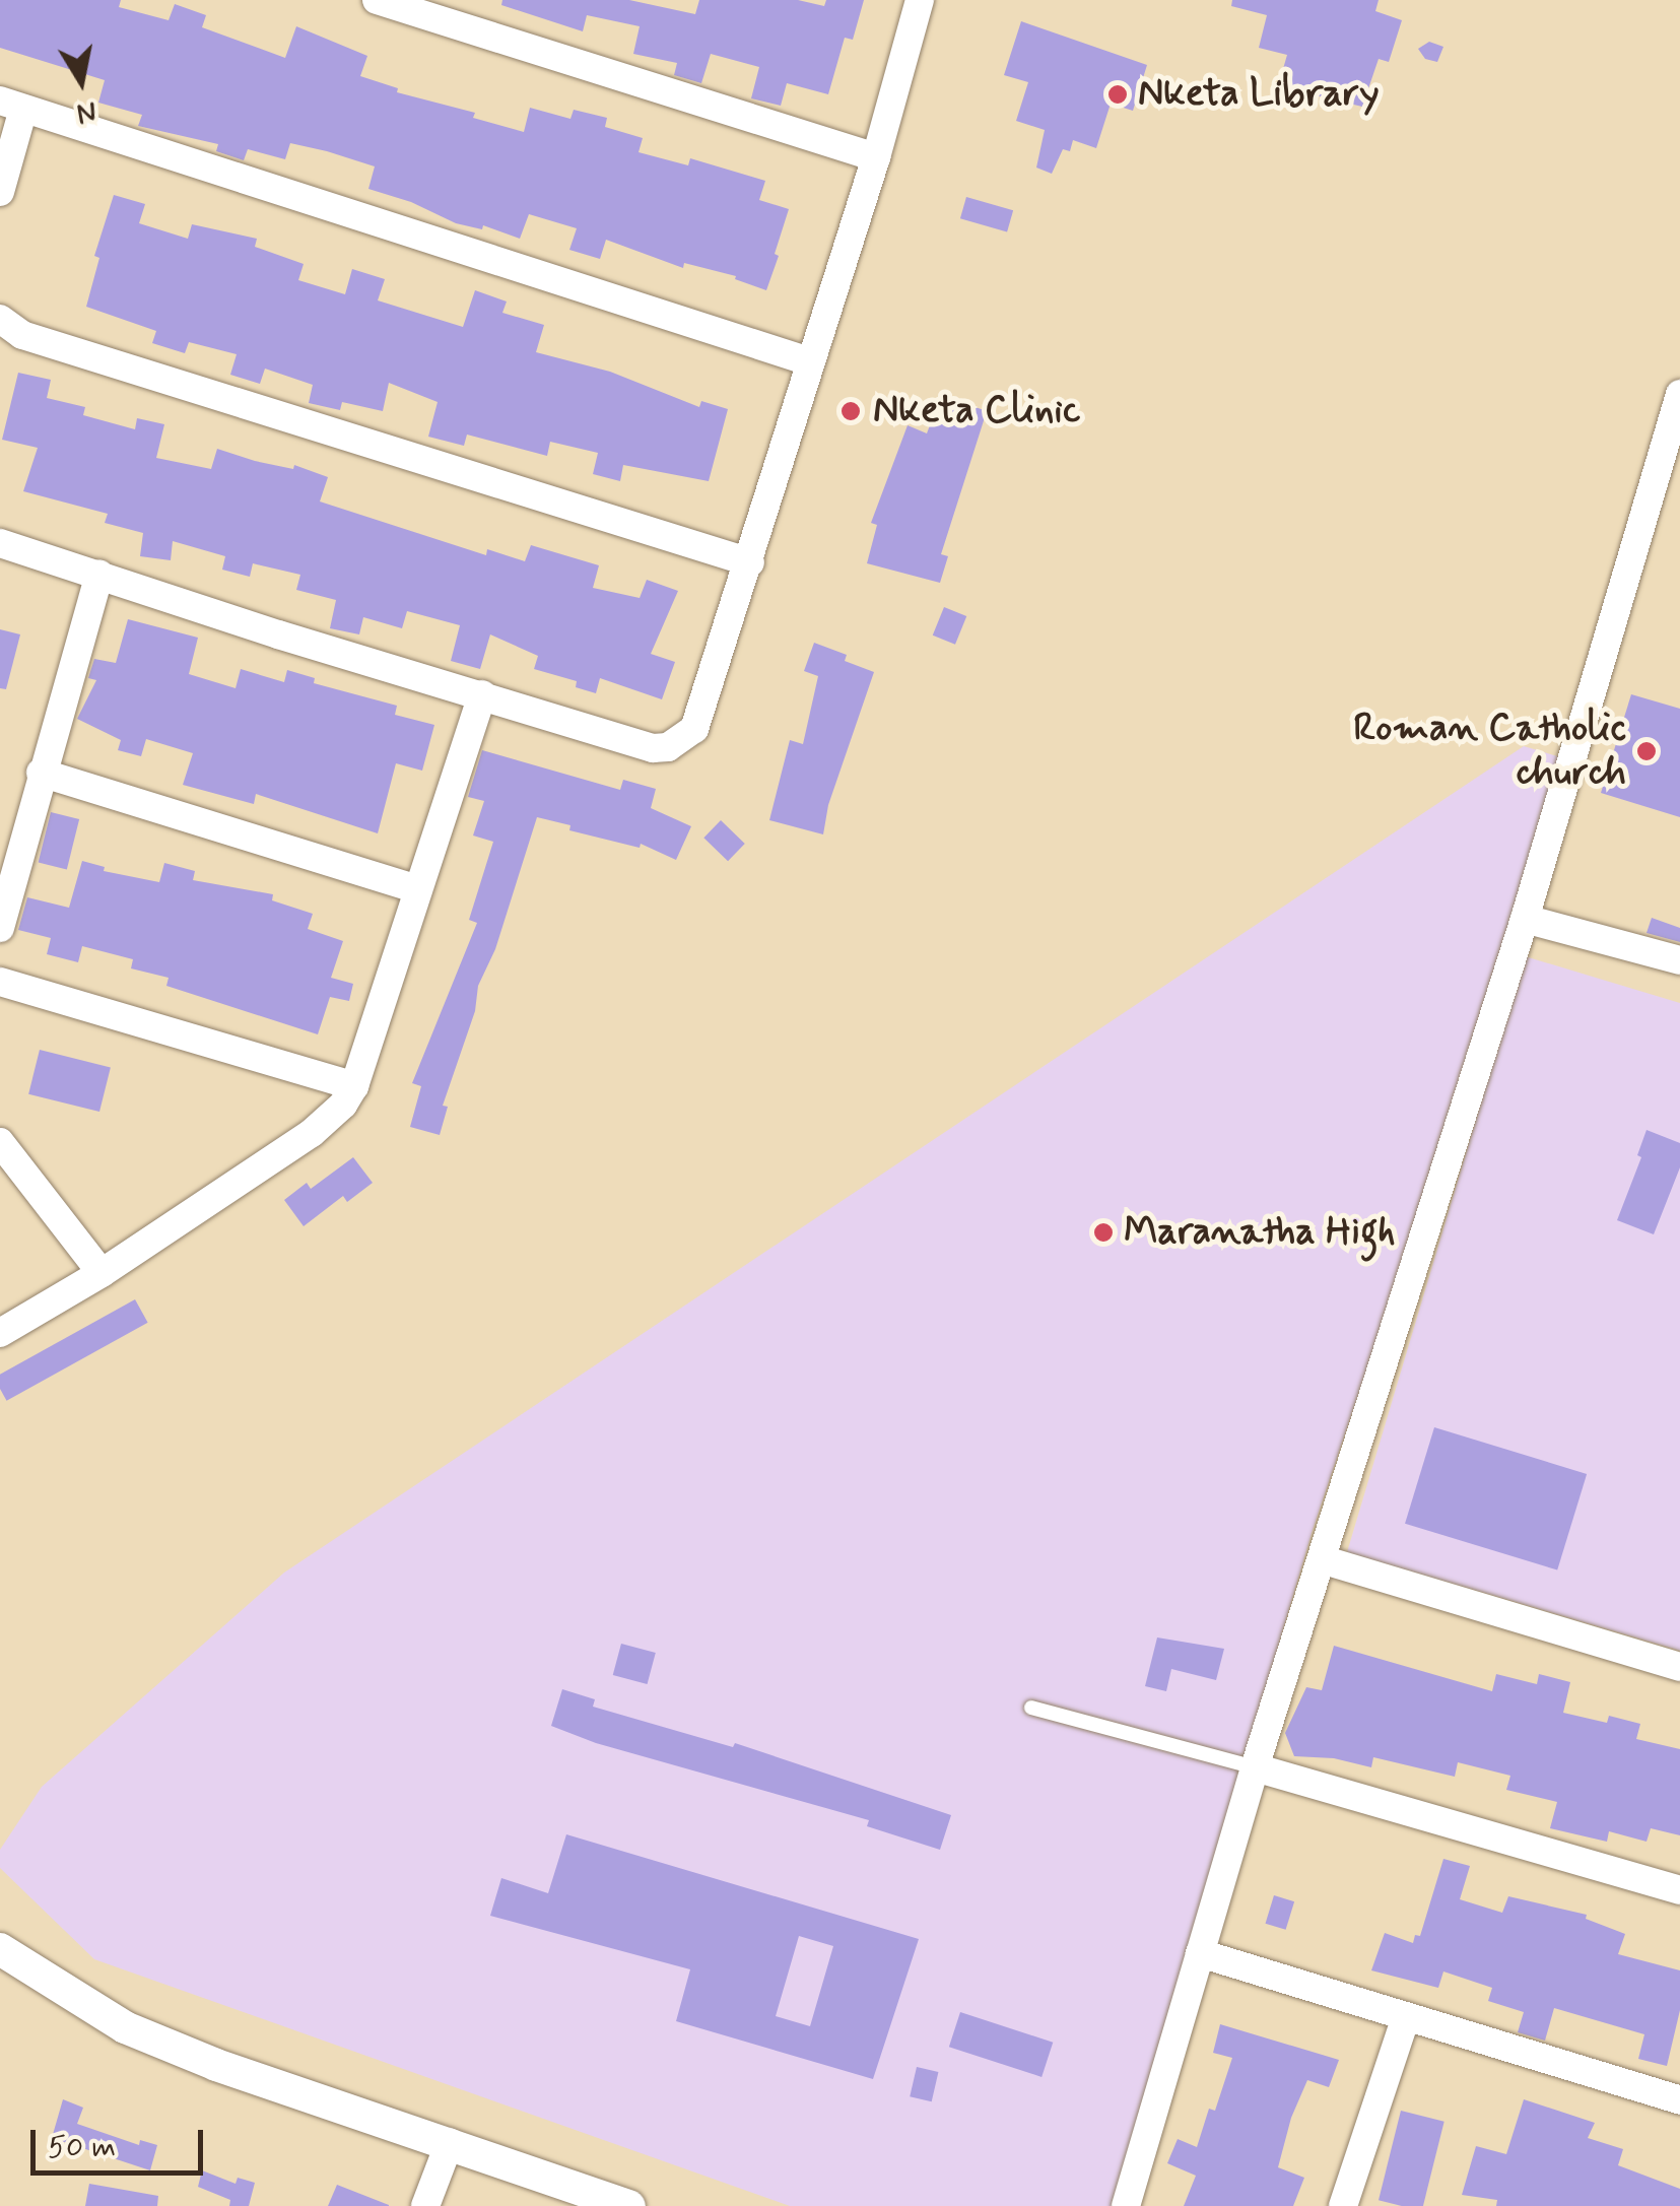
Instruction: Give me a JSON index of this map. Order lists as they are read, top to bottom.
{
  "places": [
    "Nketa Library",
    "Nketa Clinic",
    "Roman Catholic church",
    "Maranatha High"
  ],
  "scale_bar": "50 m",
  "north": "bottom"
}
